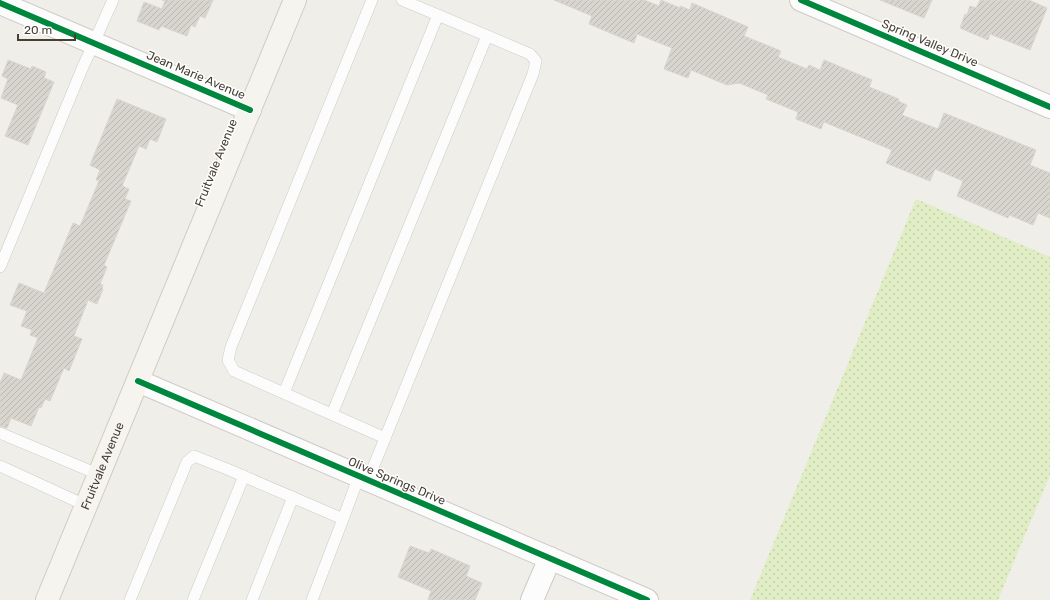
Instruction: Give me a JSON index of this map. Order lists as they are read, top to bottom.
{
  "streets": {
    "main road": ["Fruitvale Avenue"],
    "street": ["Spring Valley Drive", "Jean Marie Avenue", "Olive Springs Drive"]
  },
  "crossings": [
    ["Jean Marie Avenue", "Fruitvale Avenue"],
    ["Fruitvale Avenue", "Olive Springs Drive"]
  ],
  "scale_bar": "20 m"
}
